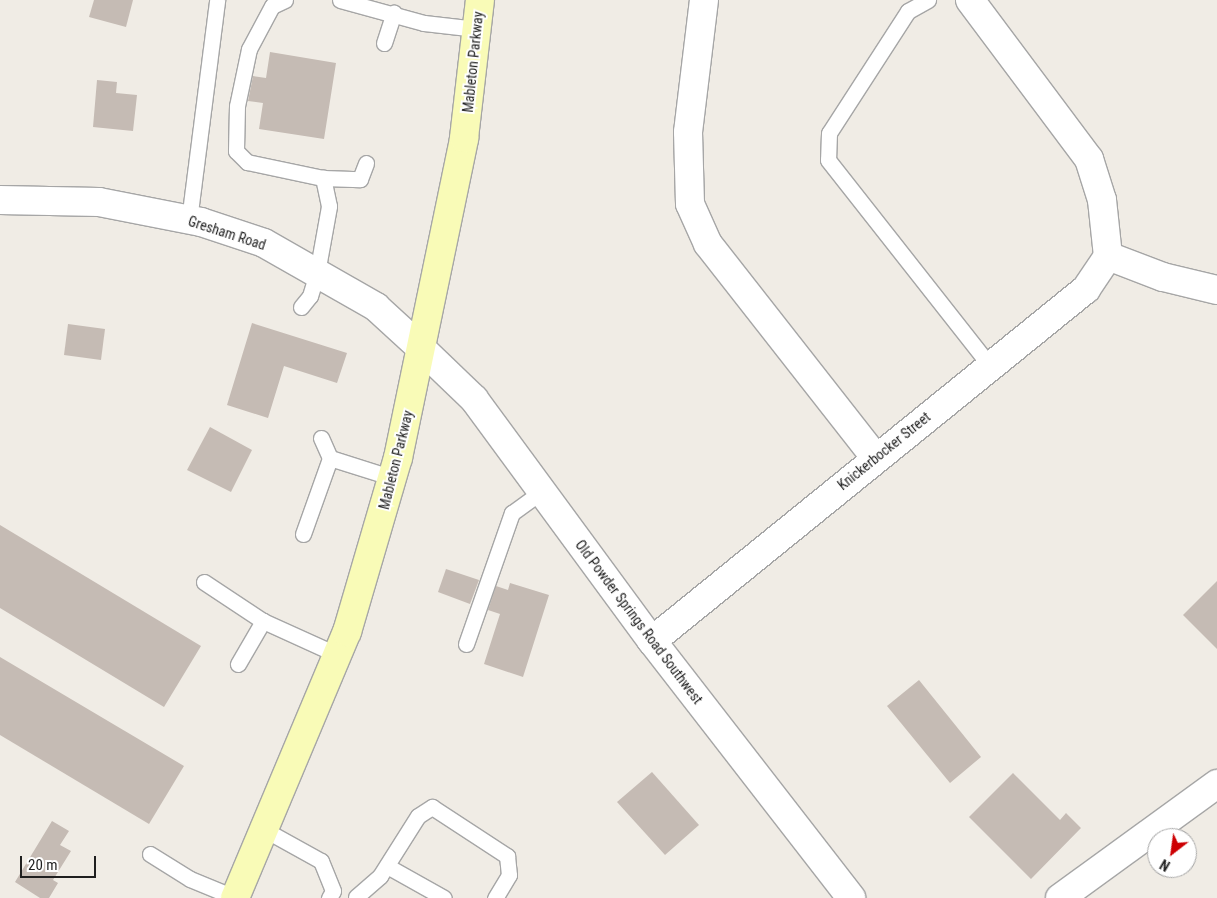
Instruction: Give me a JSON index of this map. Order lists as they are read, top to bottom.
{
  "streets": {
    "main road": ["Mableton Parkway"],
    "street": ["Gresham Road", "Knickerbocker Street", "Old Powder Springs Road Southwest"]
  },
  "crossings": [
    ["Mableton Parkway", "Gresham Road"],
    ["Mableton Parkway", "Old Powder Springs Road Southwest"],
    ["Gresham Road", "Old Powder Springs Road Southwest"],
    ["Knickerbocker Street", "Old Powder Springs Road Southwest"]
  ],
  "scale_bar": "20 m",
  "north": "bottom left"
}
